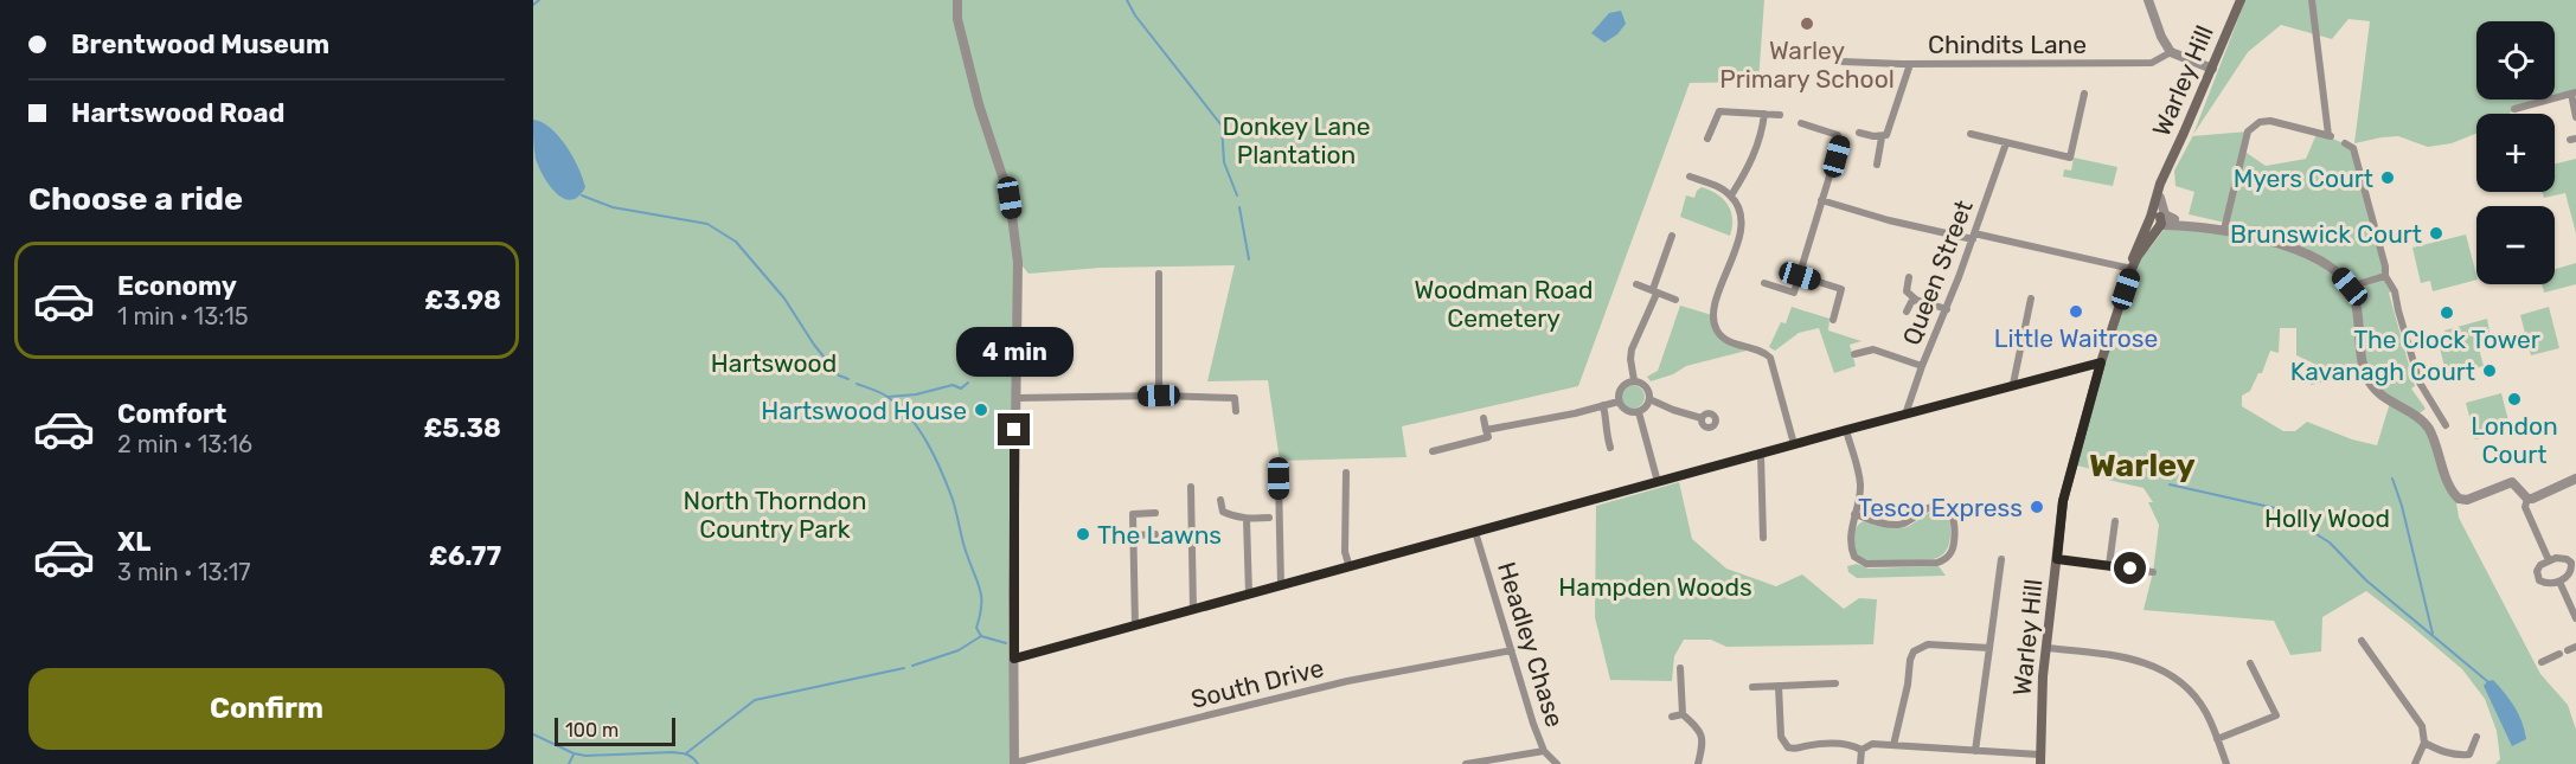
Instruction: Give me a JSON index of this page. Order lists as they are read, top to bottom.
{
  "streets": {
    "main road": ["Warley Hill"],
    "street": [
      "Chindits Lane",
      "Queen Street",
      "Headley Chase",
      "South Drive"
    ]
  },
  "crossings": [
    ["Headley Chase", "South Drive"]
  ],
  "districts": ["Warley"],
  "parks": [
    "Donkey Lane Plantation",
    "Woodman Road Cemetery",
    "Hartswood",
    "North Thorndon Country Park",
    "Holly Wood",
    "Hampden Woods"
  ],
  "places": [
    "Warley Primary School",
    "Myers Court",
    "Brunswick Court",
    "Little Waitrose",
    "The Clock Tower",
    "Kavanagh Court",
    "London Court",
    "Hartswood House",
    "Tesco Express",
    "The Lawns"
  ],
  "scale_bar": "100 m",
  "page": {
    "banner": ["Brentwood Museum", "Hartswood Road"],
    "map_buttons": ["+", "−"],
    "heading": "Choose a ride",
    "list": [
      {
        "name": "Economy",
        "note": "1 min · 13:15",
        "value": "£3.98"
      },
      {
        "name": "Comfort",
        "note": "2 min · 13:16",
        "value": "£5.38"
      },
      {
        "name": "XL",
        "note": "3 min · 13:17",
        "value": "£6.77"
      }
    ],
    "bubble": "4 min",
    "buttons": "Confirm",
    "scale": "100 m"
  }
}
